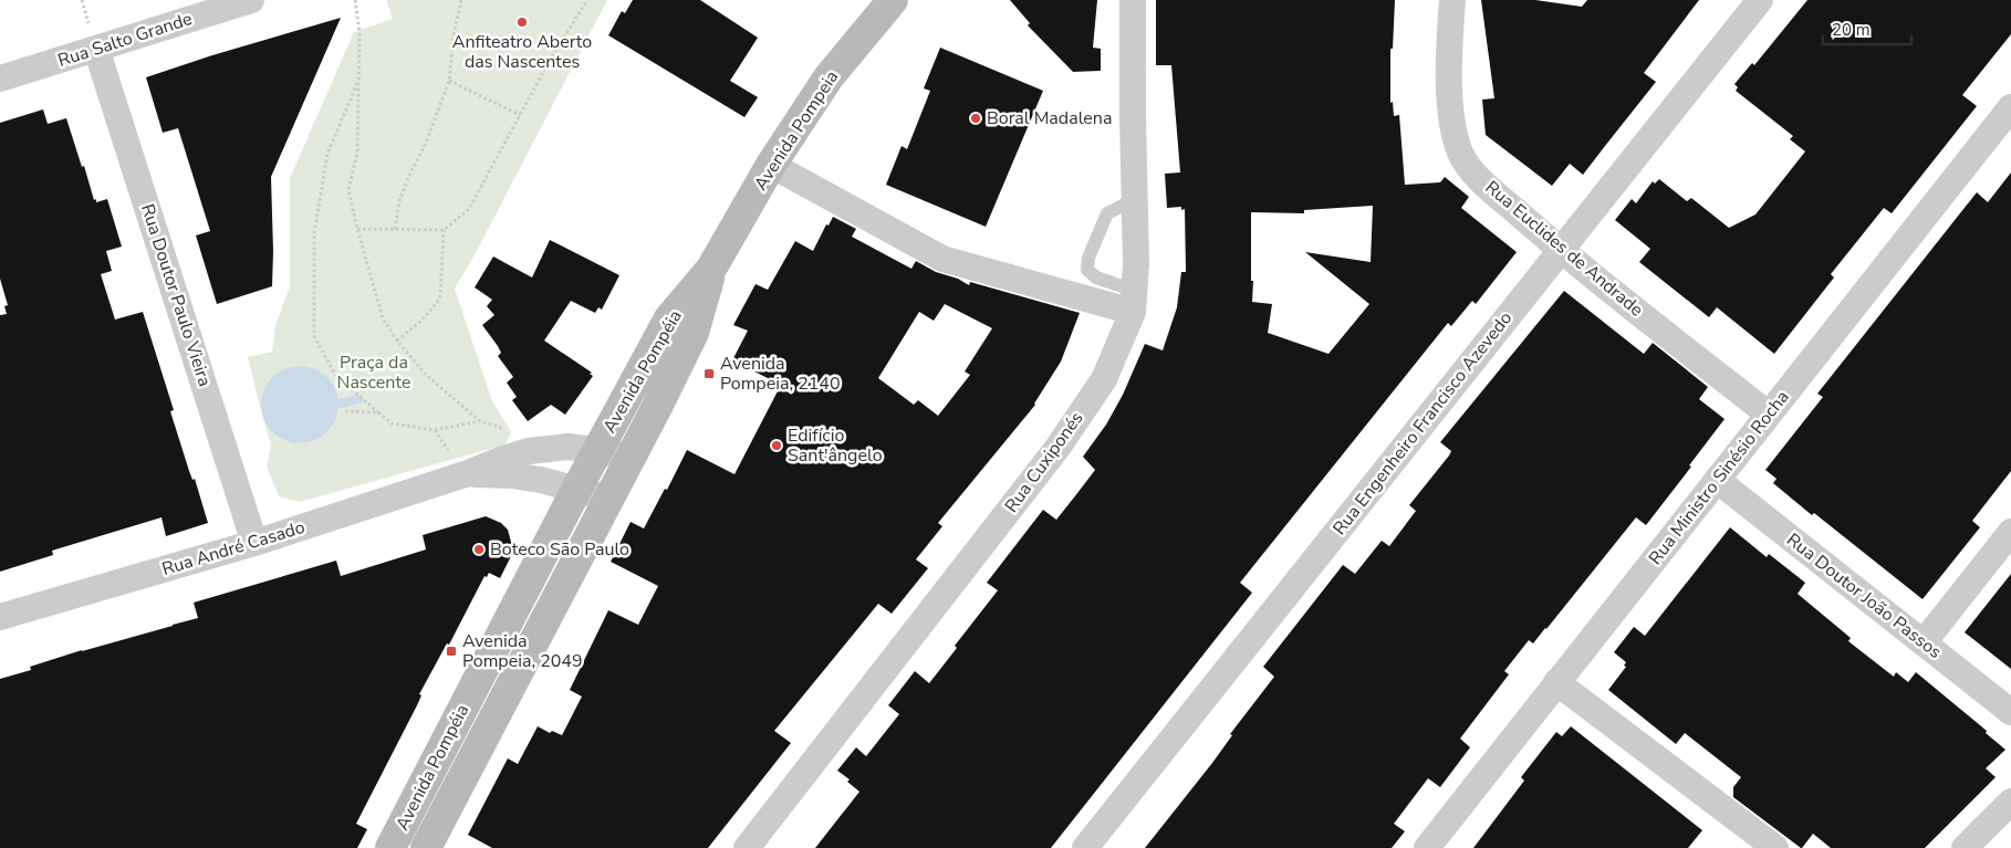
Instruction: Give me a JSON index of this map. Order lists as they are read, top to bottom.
{
  "streets": {
    "main road": ["Avenida Pompeia", "Avenida Pompéia"],
    "street": [
      "Rua Salto Grande",
      "Rua Euclides de Andrade",
      "Rua Doutor Paulo Vieira",
      "Rua Engenheiro Francisco Azevedo",
      "Rua Cuxiponés",
      "Rua Ministro Sinésio Rocha",
      "Rua André Casado",
      "Rua Doutor João Passos"
    ]
  },
  "crossings": [
    ["Rua Salto Grande", "Rua Doutor Paulo Vieira"],
    ["Avenida Pompeia", "Avenida Pompéia"],
    ["Rua Euclides de Andrade", "Rua Engenheiro Francisco Azevedo"],
    ["Rua Euclides de Andrade", "Rua Ministro Sinésio Rocha"],
    ["Rua Doutor Paulo Vieira", "Rua André Casado"],
    ["Avenida Pompéia", "Rua André Casado"],
    ["Rua Ministro Sinésio Rocha", "Rua Doutor João Passos"]
  ],
  "parks": ["Praça da Nascente"],
  "places": {
    "other": [
      "Anfiteatro Aberto das Nascentes",
      "Boral Madalena",
      "Edifício Sant'ângelo",
      "Boteco São Paulo"
    ],
    "transit": ["Avenida Pompeia, 2140", "Avenida Pompeia, 2049"]
  },
  "scale_bar": "20 m"
}
